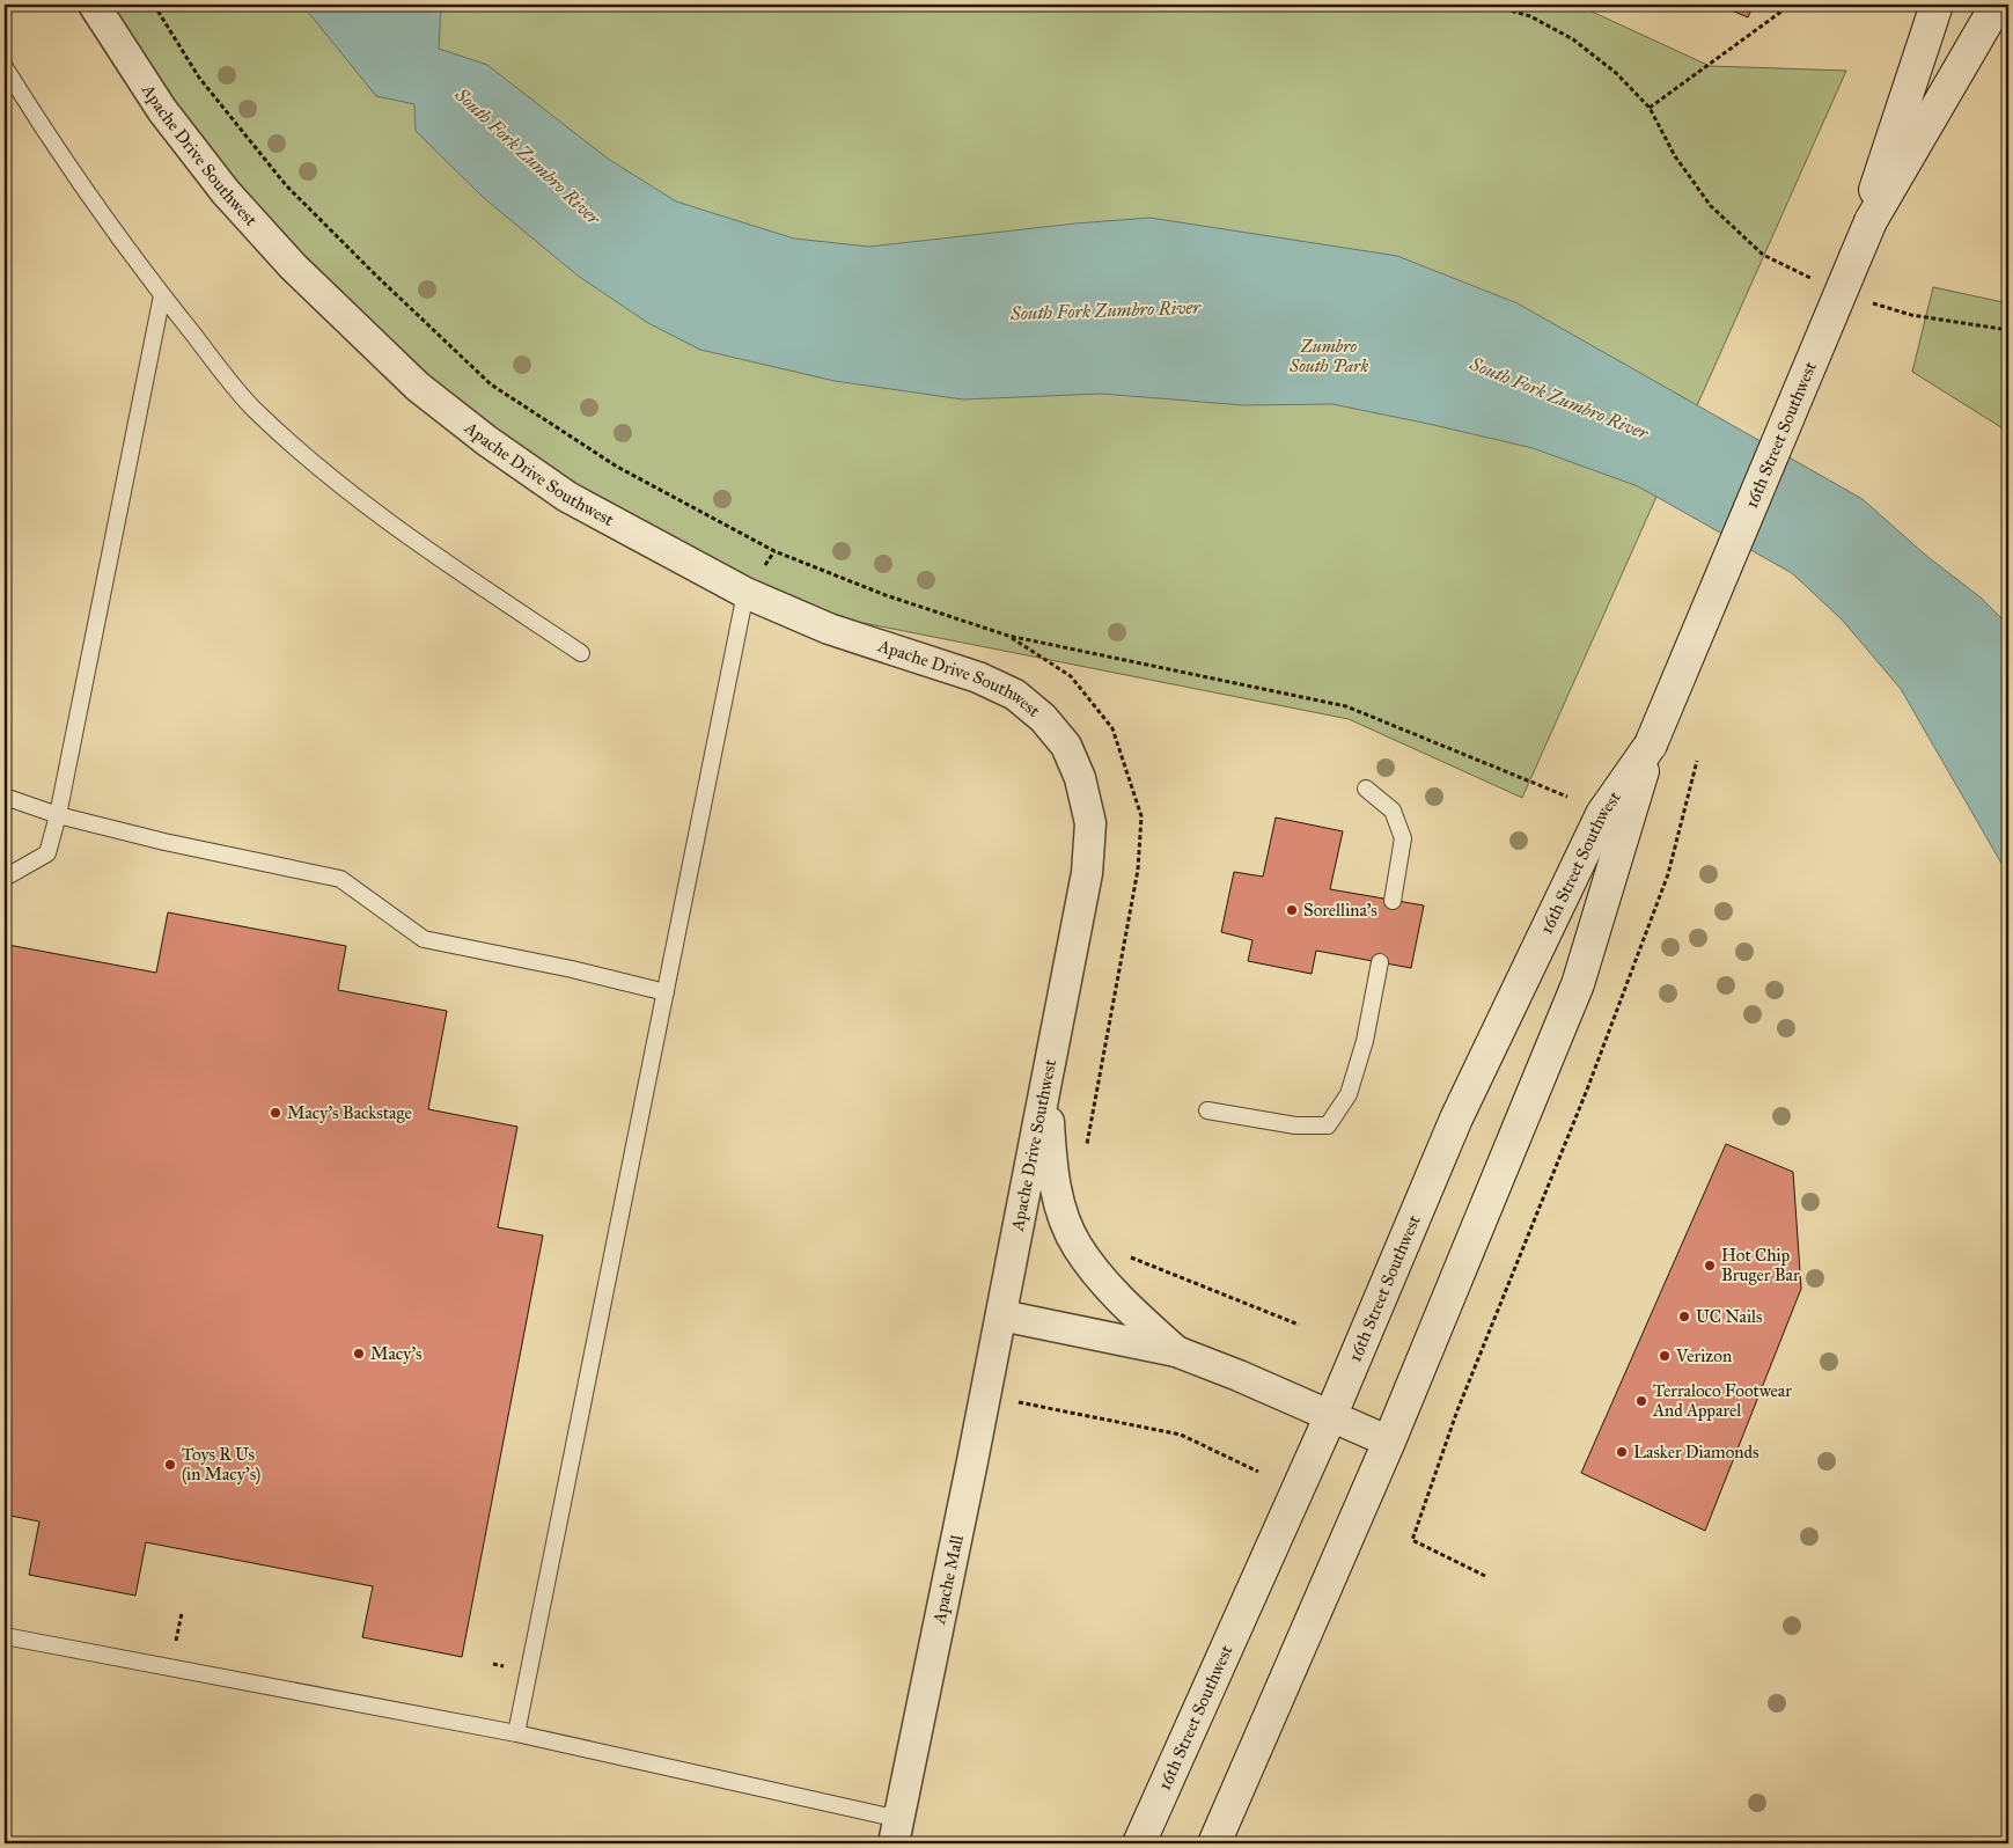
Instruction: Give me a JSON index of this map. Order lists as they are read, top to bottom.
{
  "streets": {
    "main road": ["16th Street Southwest"],
    "street": ["Apache Drive Southwest", "Apache Mall"]
  },
  "crossings": [
    ["Apache Drive Southwest", "Apache Mall"]
  ],
  "water": ["South Fork Zumbro River"],
  "parks": ["Zumbro South Park"],
  "places": [
    "Sorellina's",
    "Macy's Backstage",
    "Hot Chip Bruger Bar",
    "UC Nails",
    "Macy's",
    "Verizon",
    "Terraloco Footwear And Apparel",
    "Lasker Diamonds",
    "Toys R Us (in Macy's)"
  ]
}
